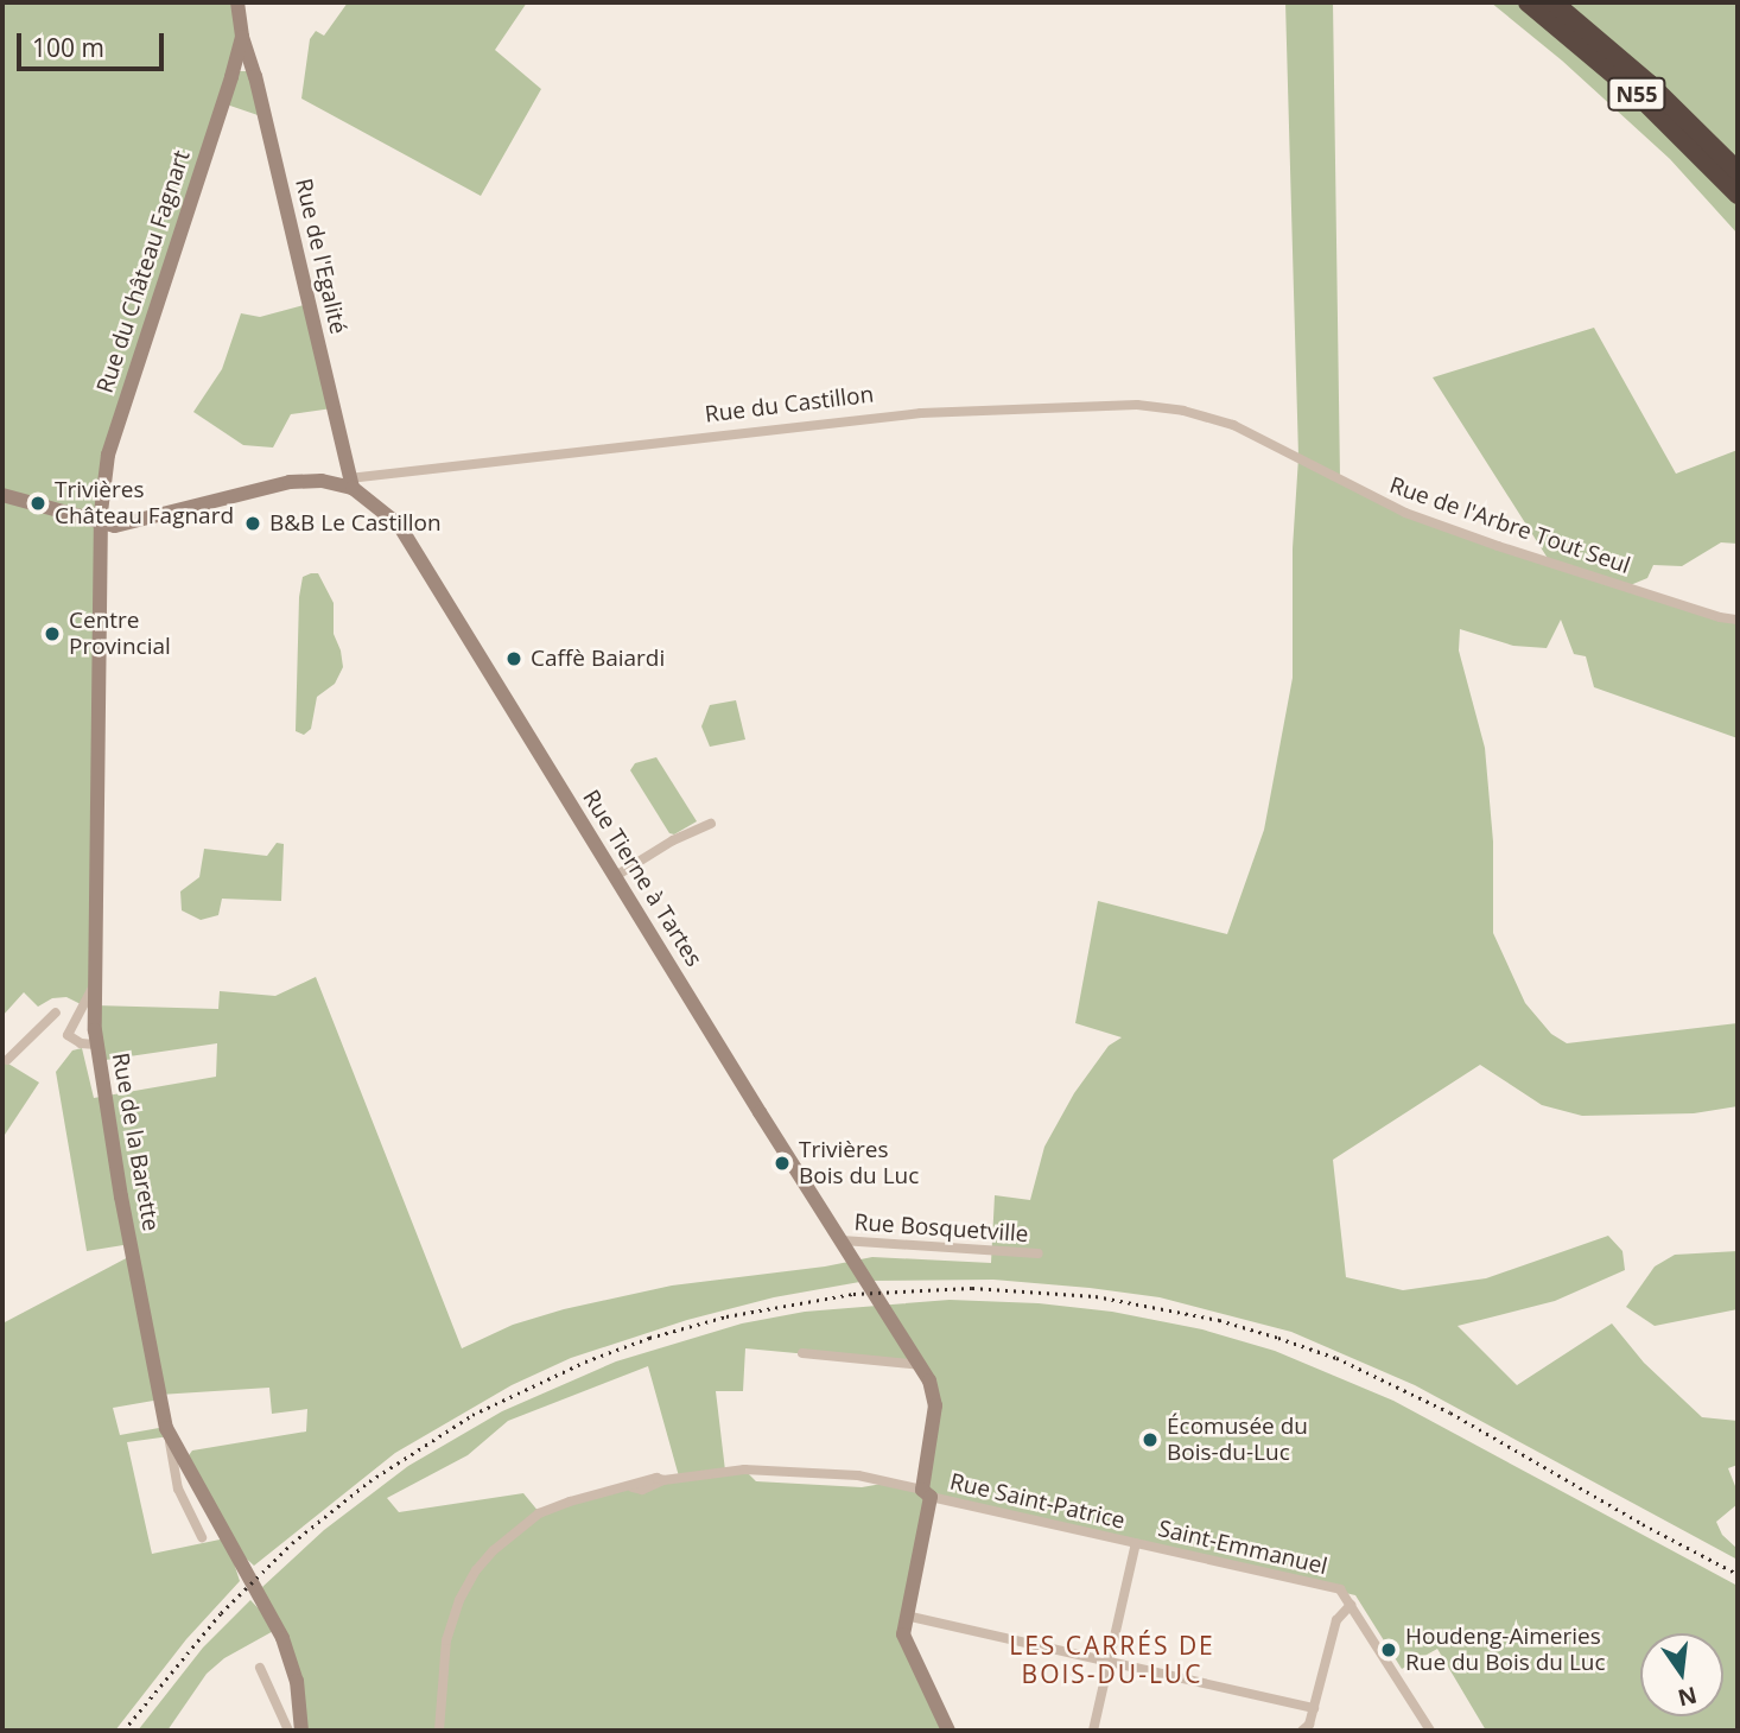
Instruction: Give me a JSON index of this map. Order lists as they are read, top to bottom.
{
  "streets": {
    "highway": ["N55"],
    "street": [
      "Rue de l'Egalité",
      "Rue du Château Fagnart",
      "Rue du Castillon",
      "Rue de l'Arbre Tout Seul",
      "Rue Tierne à Tartes",
      "Rue de la Barette",
      "Rue Bosquetville",
      "Rue Saint-Patrice",
      "Saint-Emmanuel"
    ]
  },
  "crossings": [
    ["Rue de l'Egalité", "Rue du Château Fagnart"],
    ["Rue de l'Egalité", "Rue du Castillon"],
    ["Rue de l'Egalité", "Rue Tierne à Tartes"],
    ["Rue du Château Fagnart", "Rue du Castillon"],
    ["Rue du Château Fagnart", "Rue de la Barette"],
    ["Rue du Castillon", "Rue de l'Arbre Tout Seul"],
    ["Rue du Castillon", "Rue Tierne à Tartes"],
    ["Rue du Castillon", "Rue de la Barette"],
    ["Rue Tierne à Tartes", "Rue Bosquetville"],
    ["Rue Tierne à Tartes", "Rue Saint-Patrice"],
    ["Rue Saint-Patrice", "Saint-Emmanuel"]
  ],
  "districts": ["LES CARRÉS DE BOIS-DU-LUC"],
  "places": [
    "Trivières Château Fagnard",
    "B&B Le Castillon",
    "Centre Provincial",
    "Caffè Baiardi",
    "Trivières Bois du Luc",
    "Écomusée du Bois-du-Luc",
    "Houdeng-Aimeries Rue du Bois du Luc"
  ],
  "scale_bar": "100 m",
  "north": "bottom"
}
